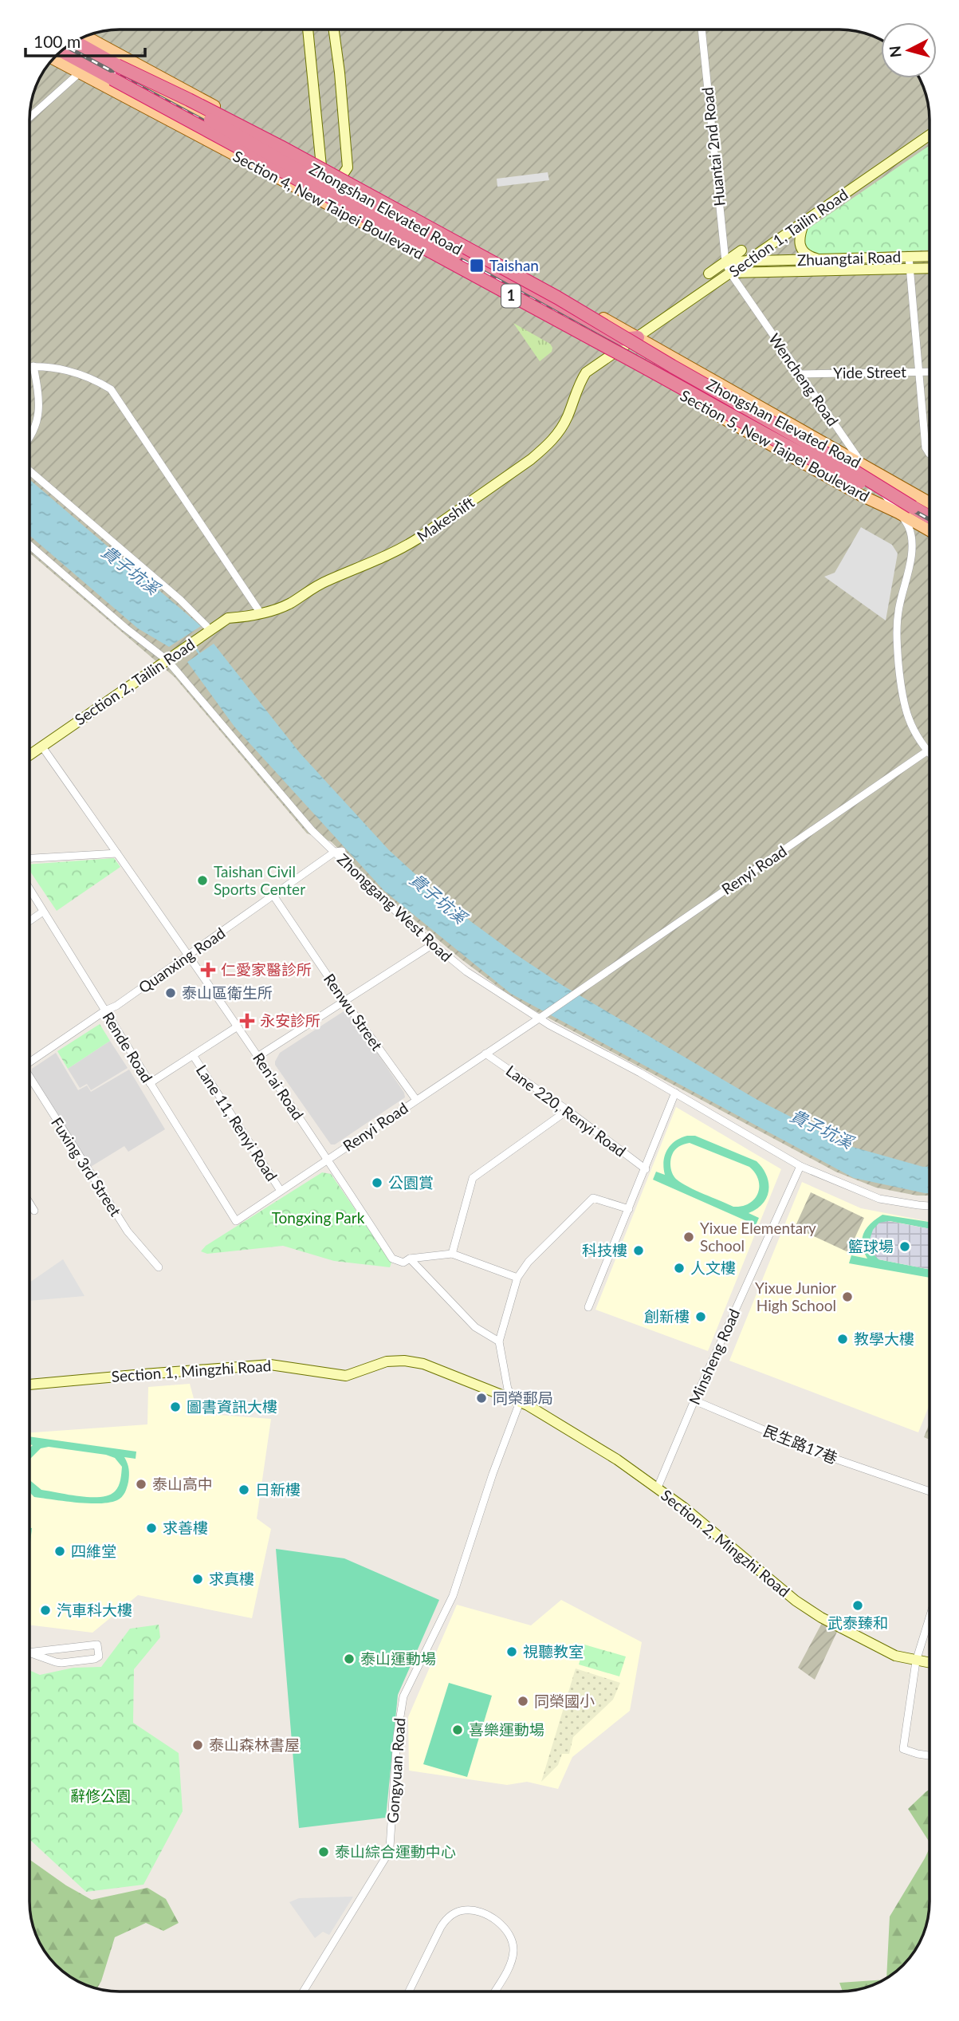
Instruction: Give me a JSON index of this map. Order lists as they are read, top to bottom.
{
  "streets": {
    "highway": ["Zhongshan Elevated Road", "1"],
    "main road": [
      "Section 4, New Taipei Boulevard",
      "Section 1, Tailin Road",
      "Zhuangtai Road",
      "Section 5, New Taipei Boulevard",
      "Makeshift",
      "Section 2, Tailin Road",
      "Section 1, Mingzhi Road",
      "Section 2, Mingzhi Road"
    ],
    "street": [
      "Huantai 2nd Road",
      "Yide Street",
      "Wencheng Road",
      "Renyi Road",
      "Zhonggang West Road",
      "Quanxing Road",
      "Renwu Street",
      "Rende Road",
      "Ren'ai Road",
      "Lane 220, Renyi Road",
      "Lane 11, Renyi Road",
      "Fuxing 3rd Street",
      "Minsheng Road",
      "民生路17巷",
      "Gongyuan Road"
    ]
  },
  "crossings": [
    ["Huantai 2nd Road", "Section 1, Tailin Road"],
    ["Huantai 2nd Road", "Zhuangtai Road"],
    ["Huantai 2nd Road", "Wencheng Road"],
    ["Section 4, New Taipei Boulevard", "1"],
    ["Section 4, New Taipei Boulevard", "Section 5, New Taipei Boulevard"],
    ["Section 4, New Taipei Boulevard", "Makeshift"],
    ["Section 1, Tailin Road", "Zhuangtai Road"],
    ["Section 1, Tailin Road", "1"],
    ["Section 1, Tailin Road", "Wencheng Road"],
    ["Section 1, Tailin Road", "Section 5, New Taipei Boulevard"],
    ["Zhuangtai Road", "Wencheng Road"],
    ["1", "Section 5, New Taipei Boulevard"],
    ["Yide Street", "Wencheng Road"],
    ["Wencheng Road", "Section 5, New Taipei Boulevard"],
    ["Wencheng Road", "Renyi Road"],
    ["Section 5, New Taipei Boulevard", "Makeshift"],
    ["Makeshift", "Section 2, Tailin Road"],
    ["Section 2, Tailin Road", "Zhonggang West Road"],
    ["Section 2, Tailin Road", "Ren'ai Road"],
    ["Renyi Road", "Zhonggang West Road"],
    ["Renyi Road", "Renwu Street"],
    ["Renyi Road", "Rende Road"],
    ["Renyi Road", "Ren'ai Road"],
    ["Renyi Road", "Lane 220, Renyi Road"],
    ["Renyi Road", "Lane 11, Renyi Road"],
    ["Zhonggang West Road", "Quanxing Road"],
    ["Zhonggang West Road", "Minsheng Road"],
    ["Quanxing Road", "Renwu Street"],
    ["Quanxing Road", "Rende Road"],
    ["Quanxing Road", "Ren'ai Road"],
    ["Minsheng Road", "民生路17巷"],
    ["Minsheng Road", "Section 2, Mingzhi Road"],
    ["Section 1, Mingzhi Road", "Section 2, Mingzhi Road"],
    ["Section 1, Mingzhi Road", "Gongyuan Road"],
    ["Section 2, Mingzhi Road", "Gongyuan Road"]
  ],
  "water": ["貴子坑溪"],
  "parks": ["Tongxing Park", "辭修公園"],
  "places": {
    "transit": ["Taishan"],
    "other": [
      "Taishan Civil Sports Center",
      "泰山區衛生所",
      "公園賞",
      "Yixue Elementary School",
      "籃球場",
      "科技樓",
      "人文樓",
      "Yixue Junior High School",
      "創新樓",
      "教學大樓",
      "同榮郵局",
      "圖書資訊大樓",
      "泰山高中",
      "日新樓",
      "求善樓",
      "四維堂",
      "求真樓",
      "武泰臻和",
      "汽車科大樓",
      "視聽教室",
      "泰山運動場",
      "同榮國小",
      "喜樂運動場",
      "泰山森林書屋",
      "泰山綜合運動中心"
    ],
    "health": ["仁愛家醫診所", "永安診所"]
  },
  "scale_bar": "100 m",
  "north": "left"
}
